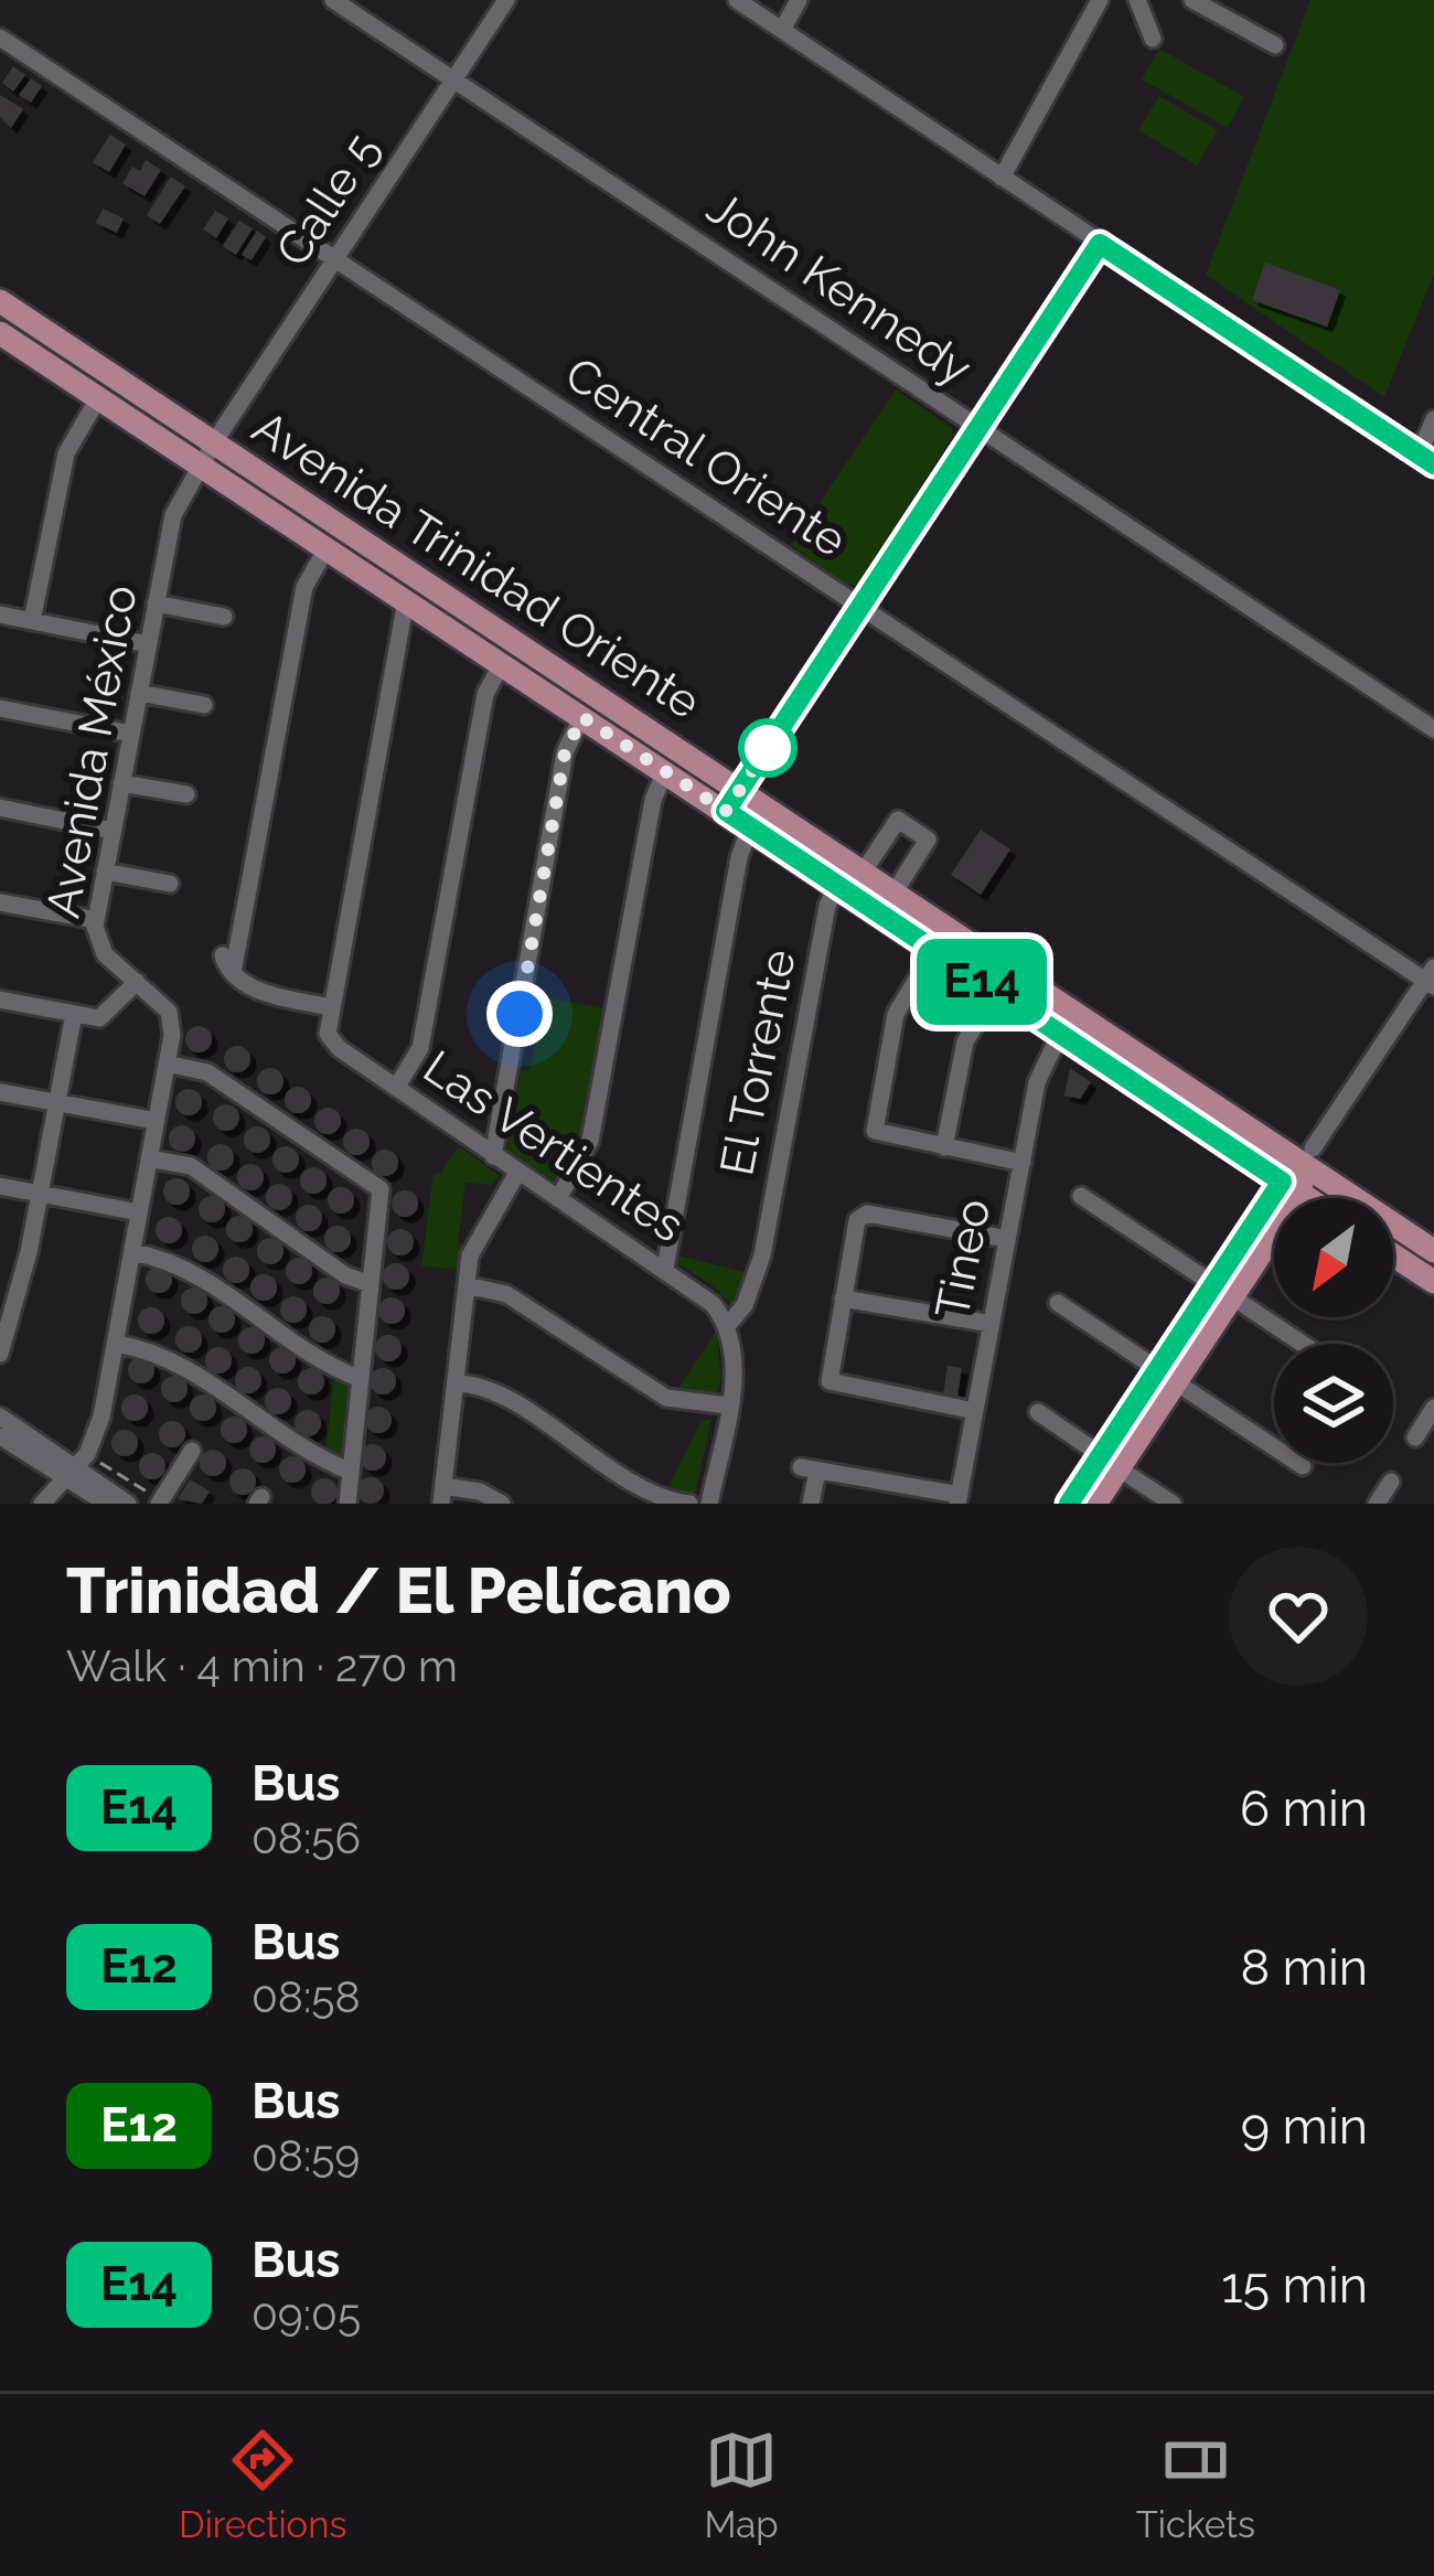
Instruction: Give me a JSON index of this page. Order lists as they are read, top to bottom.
{
  "streets": {
    "main road": ["Avenida Trinidad Oriente"],
    "street": [
      "Calle 5",
      "John Kennedy",
      "Central Oriente",
      "Avenida México",
      "El Torrente",
      "Las Vertientes",
      "Tineo"
    ]
  },
  "crossings": [
    ["Calle 5", "John Kennedy"],
    ["Calle 5", "Central Oriente"],
    ["Calle 5", "Avenida Trinidad Oriente"],
    ["Calle 5", "Avenida México"],
    ["Avenida Trinidad Oriente", "Avenida México"],
    ["Avenida Trinidad Oriente", "El Torrente"],
    ["Avenida Trinidad Oriente", "Tineo"],
    ["El Torrente", "Las Vertientes"]
  ],
  "lines": ["bus line E14"],
  "north": "bottom left",
  "page": {
    "on_map": "E14",
    "heading": ["Trinidad / El Pelícano", "Walk · 4 min · 270 m"],
    "list": [
      {
        "mark": "E14",
        "name": "Bus",
        "note": "08:56",
        "value": "6 min"
      },
      {
        "mark": "E12",
        "name": "Bus",
        "note": "08:58",
        "value": "8 min"
      },
      {
        "mark": "E12",
        "name": "Bus",
        "note": "08:59",
        "value": "9 min"
      },
      {
        "mark": "E14",
        "name": "Bus",
        "note": "09:05",
        "value": "15 min"
      }
    ],
    "tabs": ["Directions", "Map", "Tickets"]
  }
}
